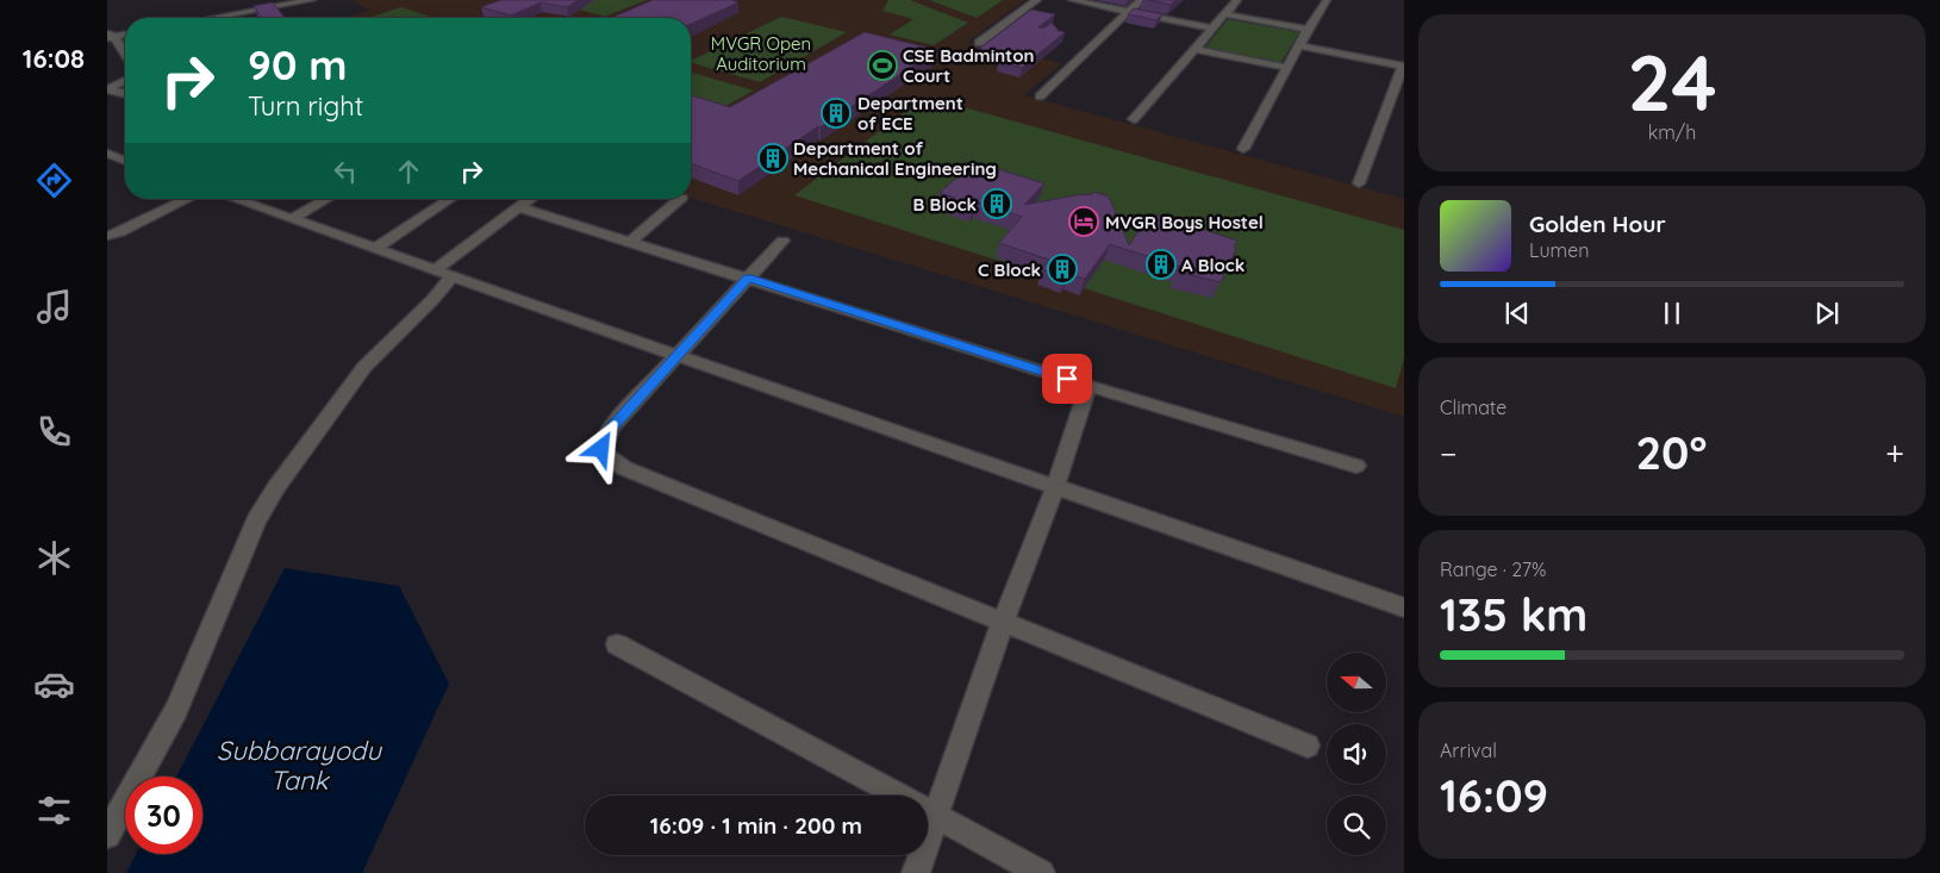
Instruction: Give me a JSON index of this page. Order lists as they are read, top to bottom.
{
  "water": ["Subbarayodu Tank"],
  "parks": ["MVGR Open Auditorium"],
  "places": {
    "sports": ["CSE Badminton Court"],
    "building": [
      "Department of ECE",
      "Department of Mechanical Engineering",
      "B Block",
      "A Block",
      "C Block"
    ],
    "hotel": ["MVGR Boys Hostel"]
  },
  "north": "left",
  "page": {
    "tabs": "16:08",
    "tile": [
      ["24", "km/h"],
      "Climate",
      ["Range · 27%", "135 km"],
      ["Arrival", "16:09"]
    ],
    "turn": ["90 m", "Turn right"],
    "song": ["Golden Hour", "Lumen"],
    "heat": ["−", "20°", "+"],
    "limit": "30",
    "trip": "16:09 · 1 min · 200 m"
  }
}
